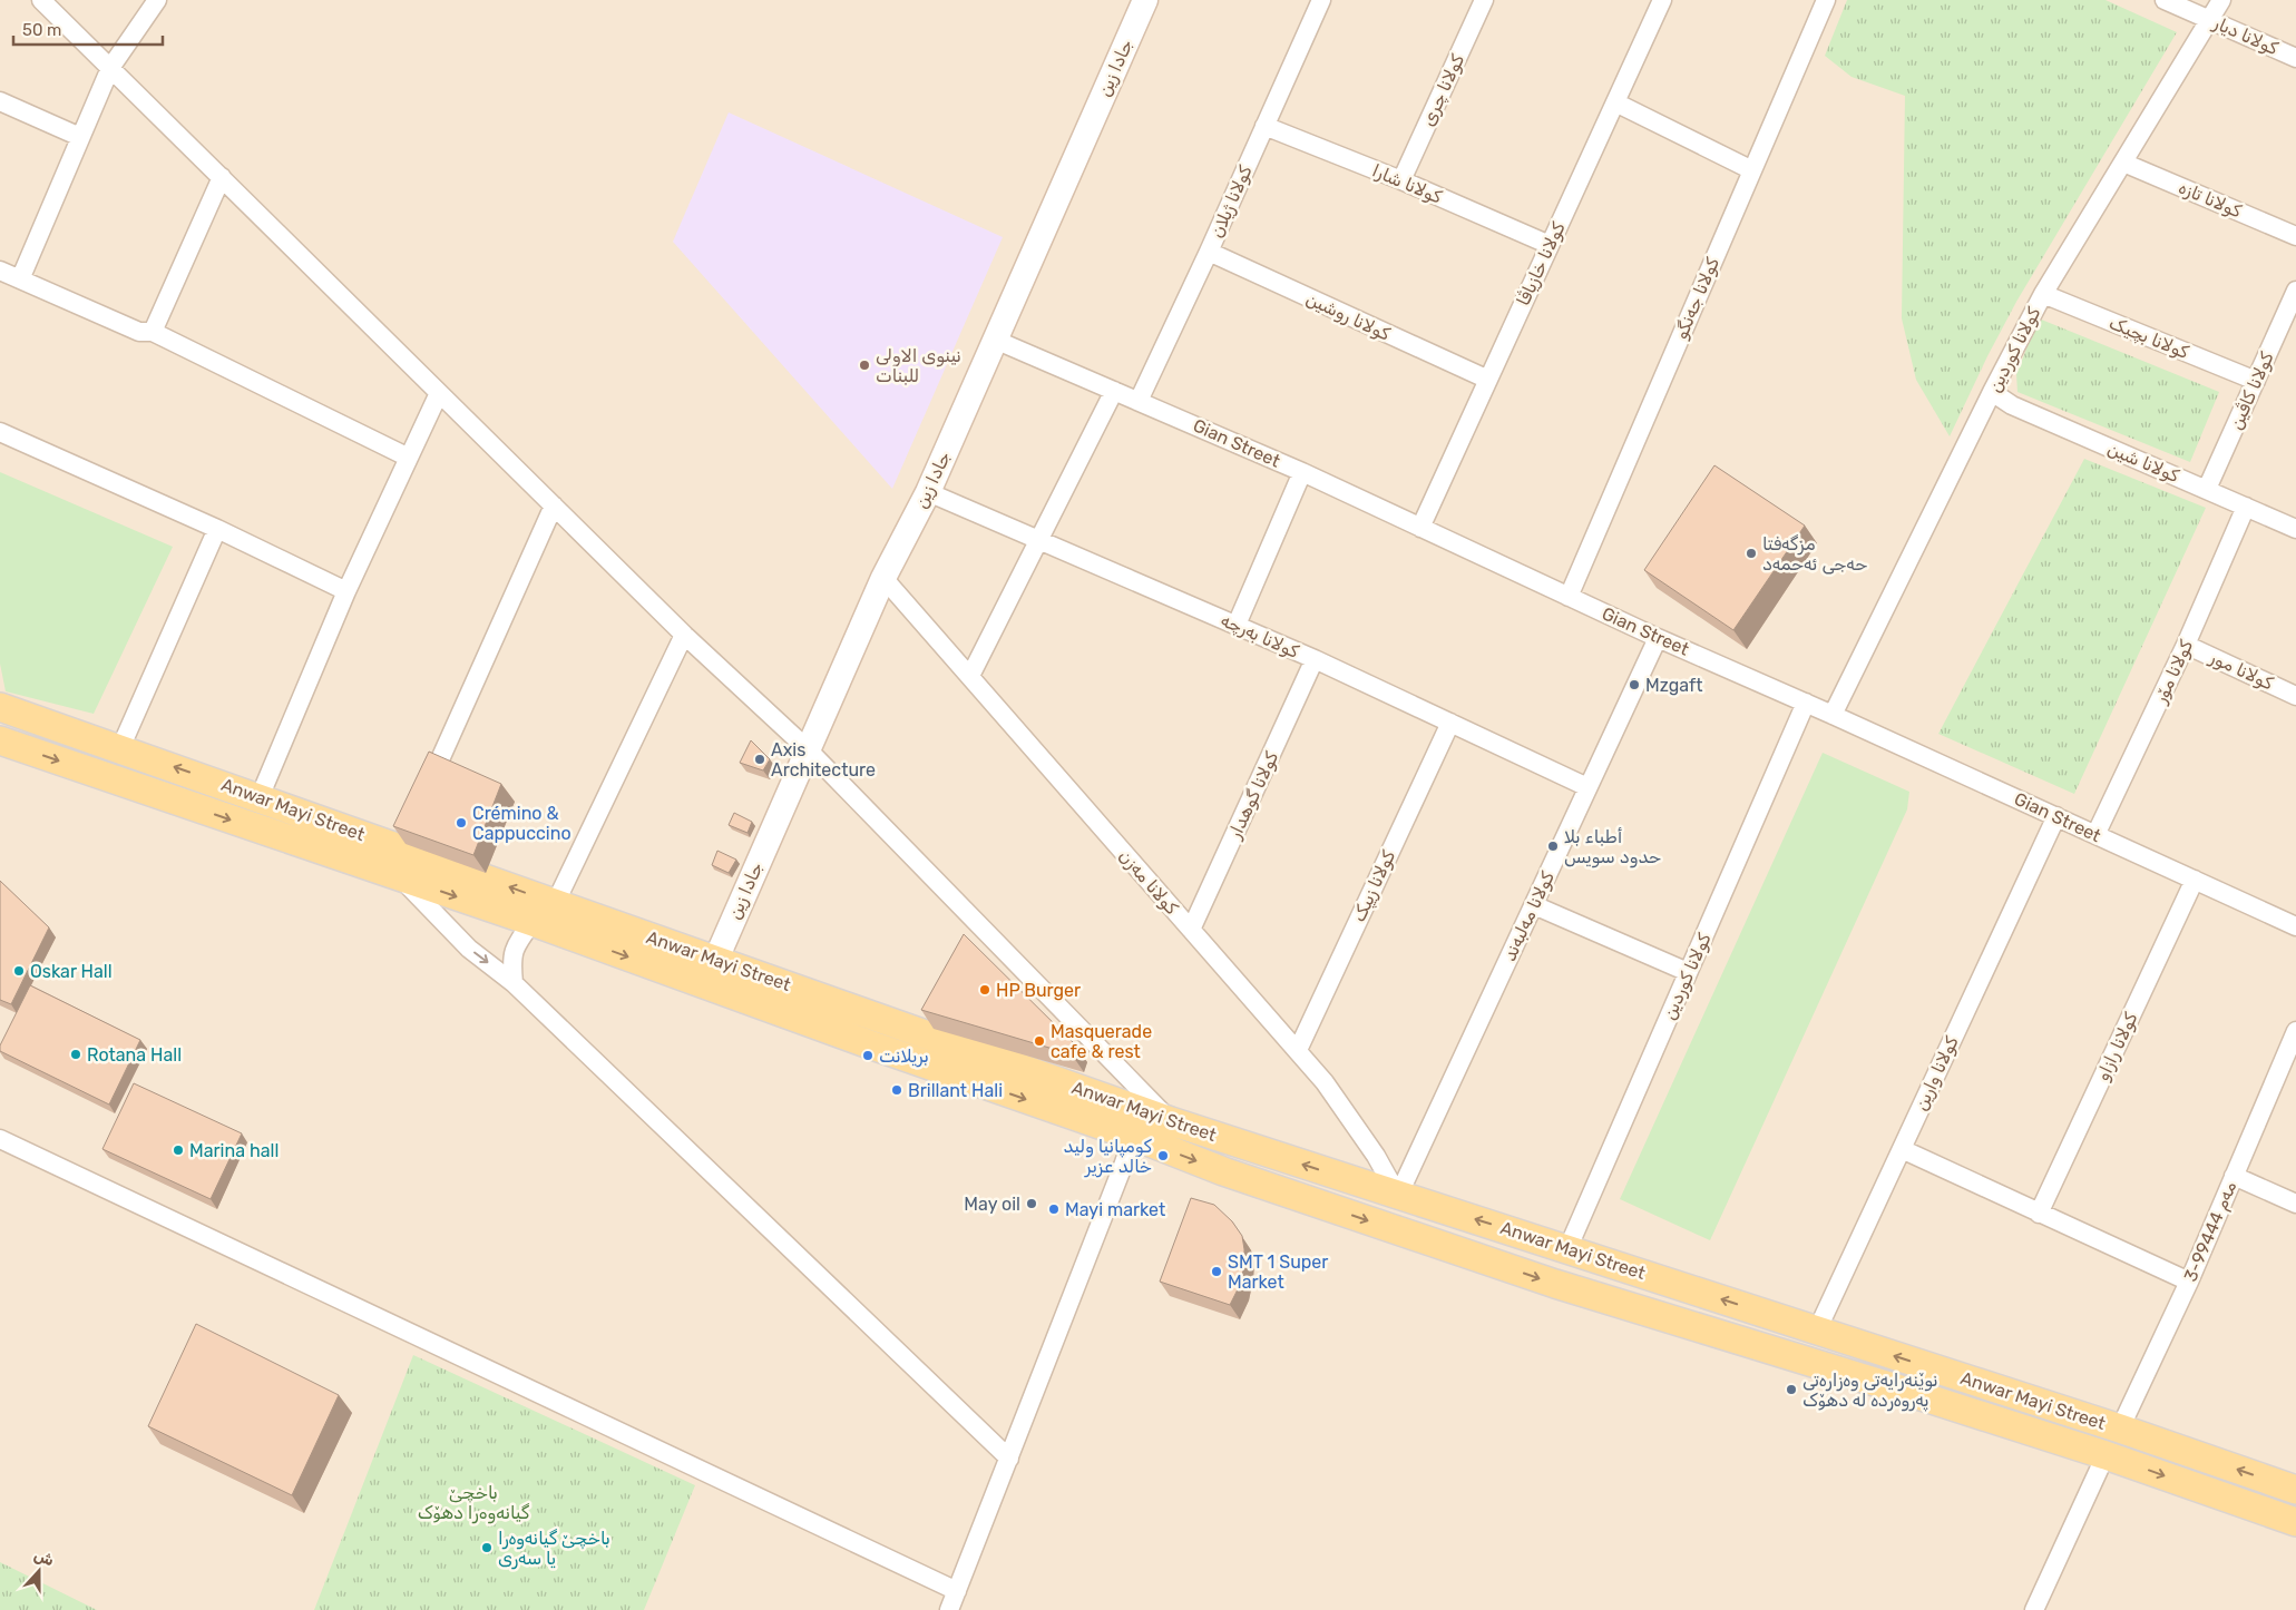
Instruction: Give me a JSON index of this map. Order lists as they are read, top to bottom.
{
  "streets": {
    "main road": ["Anwar Mayi Street"],
    "street": [
      "کولانا دیار",
      "جادا زین",
      "کولانا چری",
      "کولانا شارا",
      "کولانا تازە",
      "کولانا ژیلان",
      "کولانا خازیاڤا",
      "کولانا جەنگو",
      "کولانا روشین",
      "کولانا بچیک",
      "کولانا کوردین",
      "کولانا کاڤین",
      "Gian Street",
      "کولانا شین",
      "کولانا بەرچە",
      "کولانا مور",
      "کولانا مۆر",
      "کولانا گوهدار",
      "کولانا مەزن",
      "کولانا زیپک",
      "کولانا مەلبەند",
      "کولانا رازاو",
      "کولانا وارین",
      "مەم 99444-3"
    ]
  },
  "crossings": [
    ["کولانا دیار", "کولانا کوردین"],
    ["جادا زین", "Gian Street"],
    ["جادا زین", "کولانا بەرچە"],
    ["جادا زین", "Anwar Mayi Street"],
    ["جادا زین", "کولانا مەزن"],
    ["کولانا چری", "کولانا شارا"],
    ["کولانا شارا", "کولانا ژیلان"],
    ["کولانا شارا", "کولانا خازیاڤا"],
    ["کولانا تازە", "کولانا کوردین"],
    ["کولانا ژیلان", "کولانا روشین"],
    ["کولانا ژیلان", "Gian Street"],
    ["کولانا خازیاڤا", "کولانا روشین"],
    ["کولانا خازیاڤا", "Gian Street"],
    ["کولانا جەنگو", "Gian Street"],
    ["کولانا بچیک", "کولانا کوردین"],
    ["کولانا بچیک", "کولانا کاڤین"],
    ["کولانا کوردین", "Gian Street"],
    ["کولانا کوردین", "کولانا شین"],
    ["کولانا کوردین", "Anwar Mayi Street"],
    ["کولانا کاڤین", "کولانا شین"],
    ["Gian Street", "کولانا مۆر"],
    ["Gian Street", "کولانا مەلبەند"],
    ["Gian Street", "کولانا رازاو"],
    ["Gian Street", "کولانا وارین"],
    ["کولانا شین", "کولانا مۆر"],
    ["کولانا بەرچە", "کولانا گوهدار"],
    ["کولانا بەرچە", "کولانا زیپک"],
    ["کولانا بەرچە", "کولانا مەلبەند"],
    ["کولانا مور", "کولانا مۆر"],
    ["کولانا گوهدار", "کولانا مەزن"],
    ["Anwar Mayi Street", "کولانا مەزن"],
    ["Anwar Mayi Street", "کولانا مەلبەند"],
    ["Anwar Mayi Street", "کولانا وارین"],
    ["Anwar Mayi Street", "مەم 99444-3"],
    ["کولانا مەزن", "کولانا زیپک"],
    ["کولانا مەزن", "کولانا مەلبەند"]
  ],
  "parks": ["باخچێ گیانه‌وه‌را دهۆک"],
  "places": [
    "نينوى الاولى للبنات",
    "مزگەفتا حەجی ئەحمەد",
    "Mzgaft",
    "Axis Architecture",
    "Crémino & Cappuccino",
    "أطباء بلا حدود سويس",
    "Oskar Hall",
    "HP Burger",
    "Masquerade cafe & rest",
    "Rotana Hall",
    "بریلانت",
    "Brillant Hali",
    "Marina hall",
    "كومپانيا وليد خالد عزير",
    "May oil",
    "Mayi market",
    "SMT 1 Super Market",
    "نوێنەرایەتی وەزارەتی پەروەردە لە دهۆک",
    "باخچێ گیانەوەرا یا سەری"
  ],
  "scale_bar": "50 m",
  "north": "top"
}
